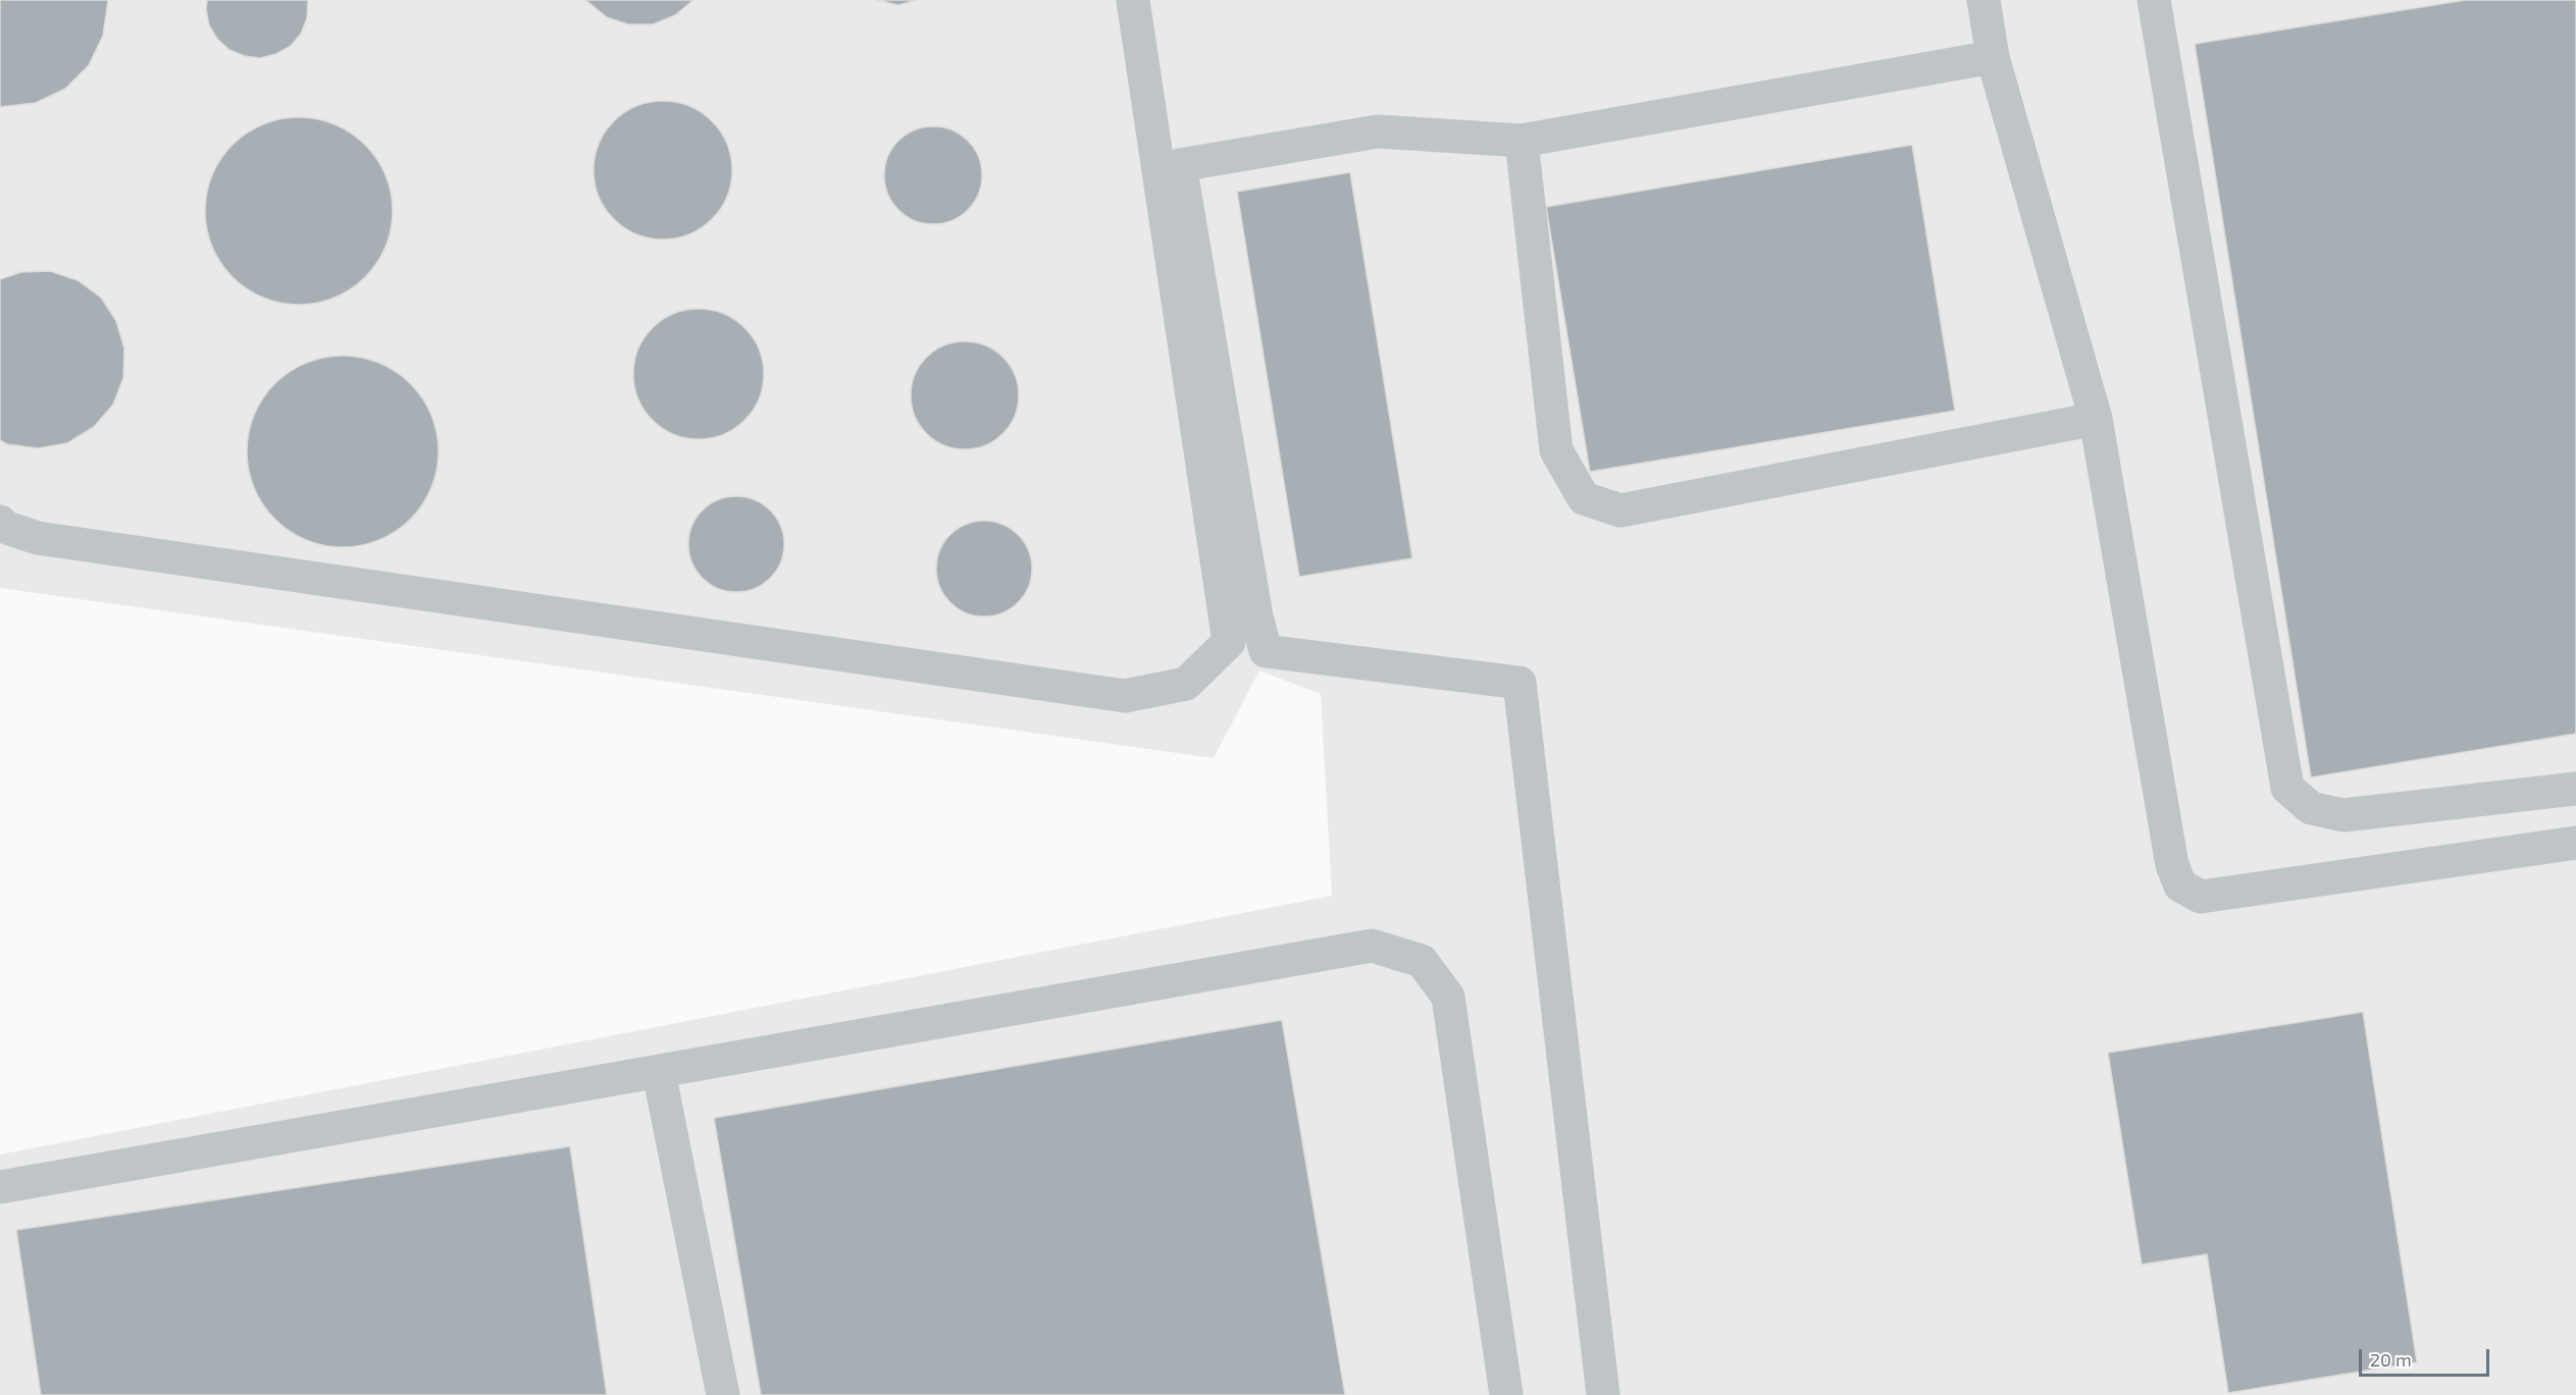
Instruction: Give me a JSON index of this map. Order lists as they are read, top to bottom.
{
  "scale_bar": "20 m"
}
